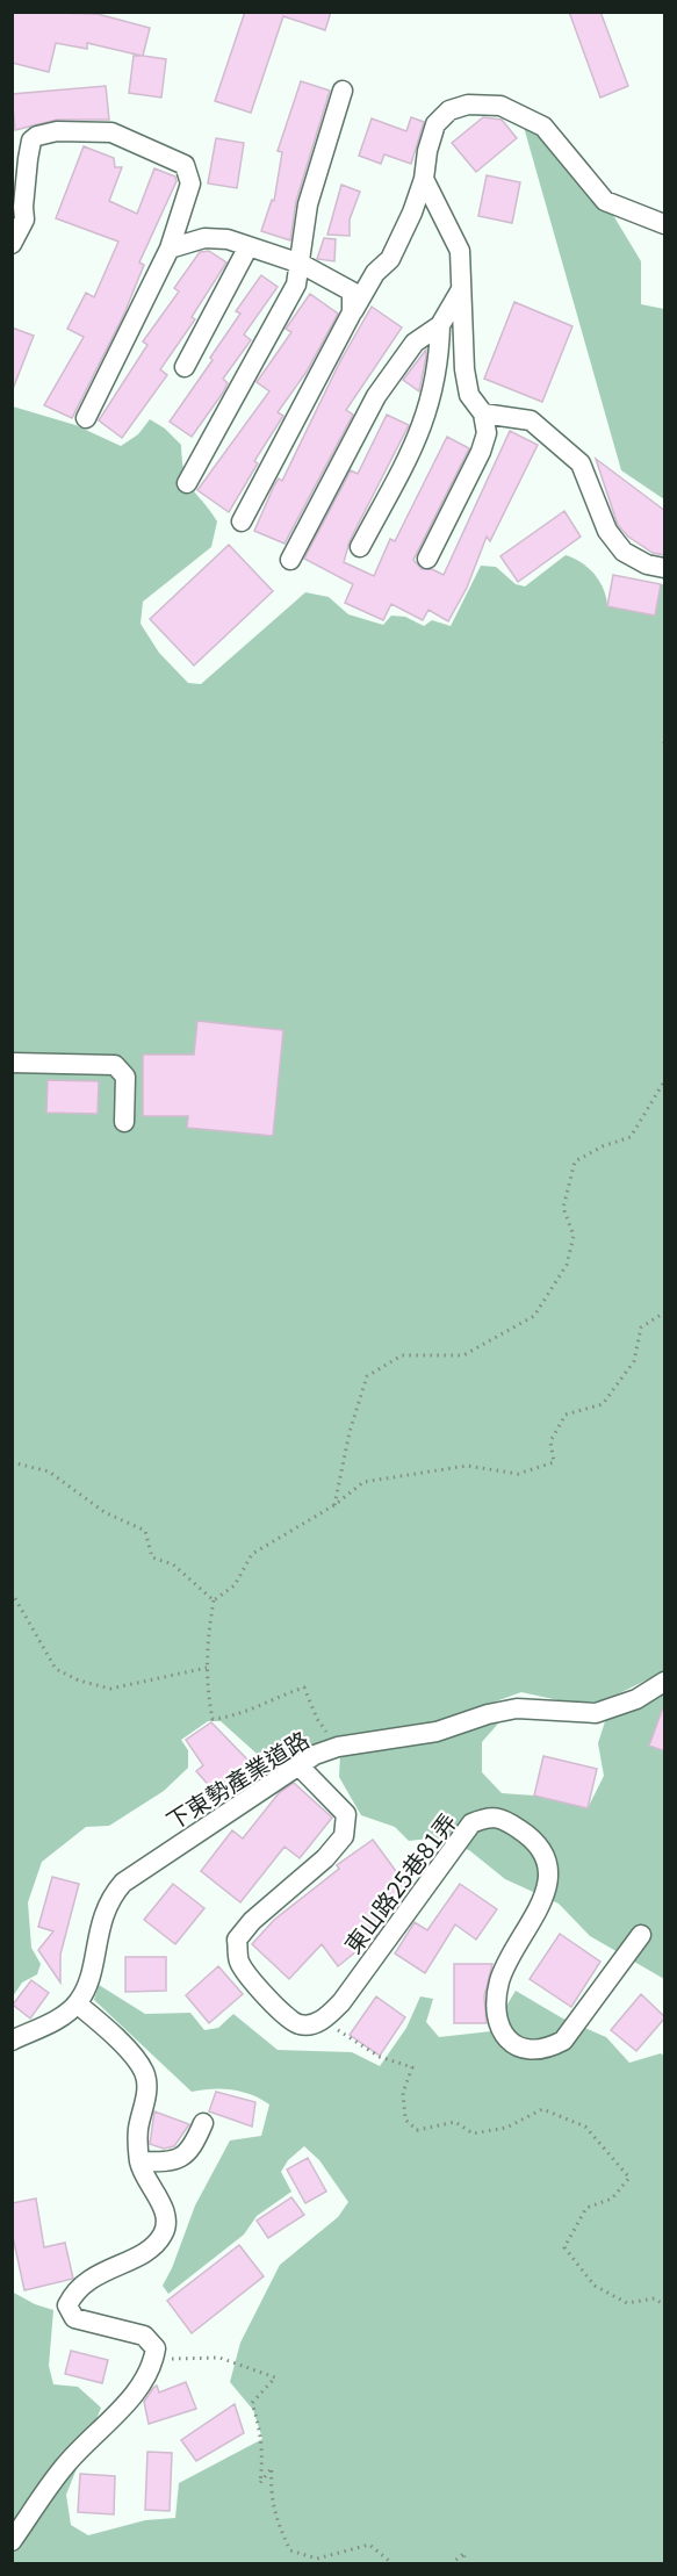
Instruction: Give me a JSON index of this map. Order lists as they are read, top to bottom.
{
  "streets": {
    "street": ["下東勢產業道路", "東山路25巷81弄"]
  }
}
